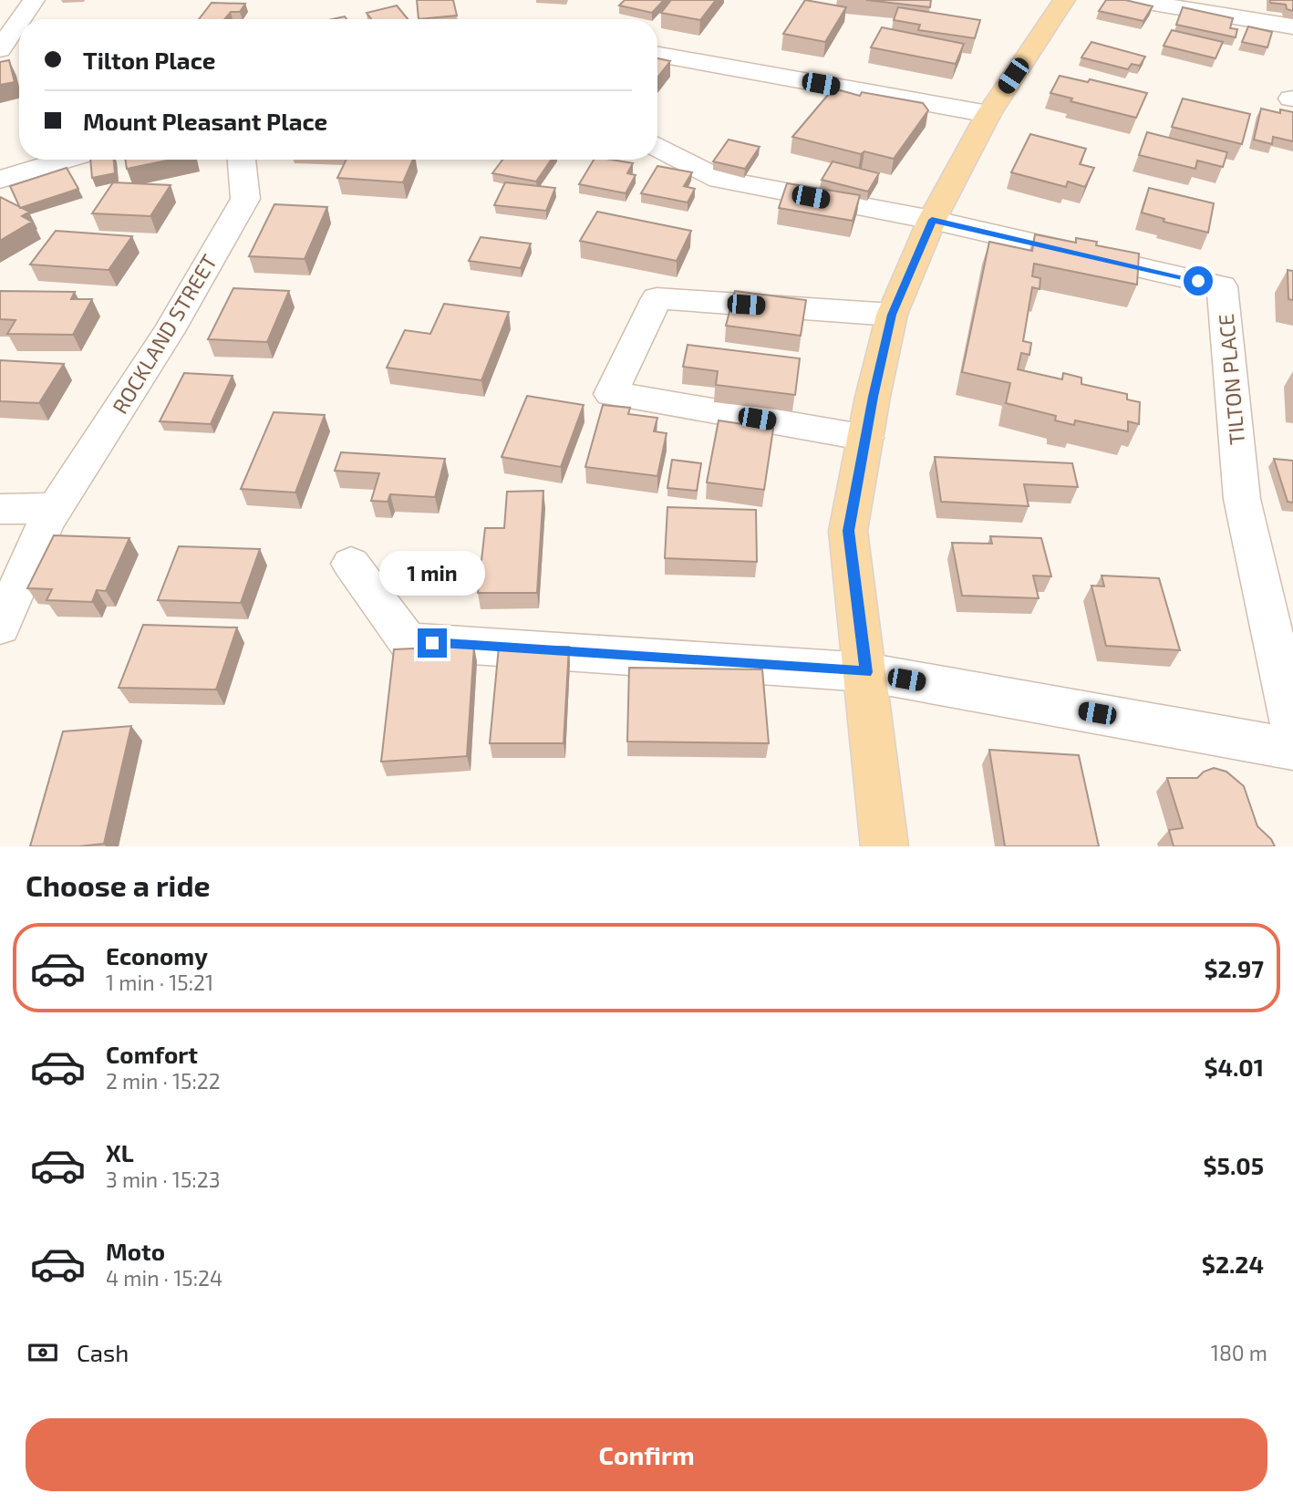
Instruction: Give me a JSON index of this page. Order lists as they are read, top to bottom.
{
  "streets": {
    "street": ["ROCKLAND STREET", "TILTON PLACE"]
  },
  "page": {
    "banner": ["Tilton Place", "Mount Pleasant Place"],
    "bubble": "1 min",
    "heading": "Choose a ride",
    "list": [
      {
        "name": "Economy",
        "note": "1 min · 15:21",
        "value": "$2.97"
      },
      {
        "name": "Comfort",
        "note": "2 min · 15:22",
        "value": "$4.01"
      },
      {
        "name": "XL",
        "note": "3 min · 15:23",
        "value": "$5.05"
      },
      {
        "name": "Moto",
        "note": "4 min · 15:24",
        "value": "$2.24"
      }
    ],
    "pay": ["Cash", "180 m"],
    "buttons": "Confirm"
  }
}
